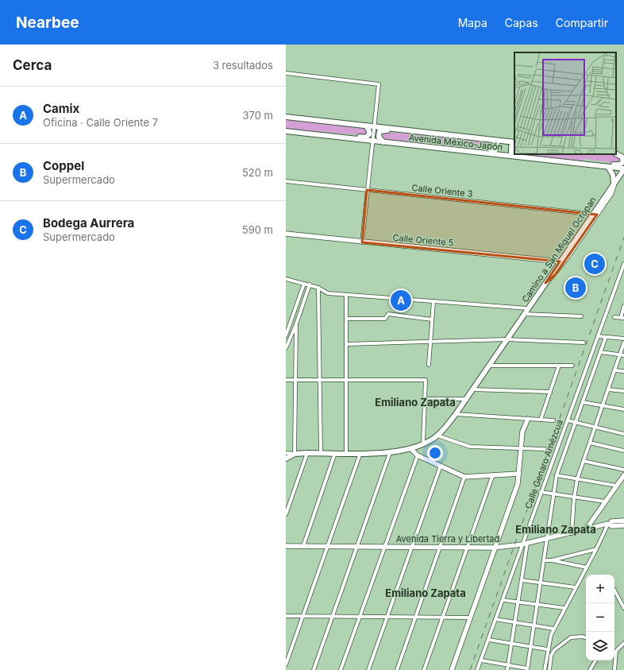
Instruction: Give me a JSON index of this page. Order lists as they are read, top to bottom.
{
  "streets": {
    "main road": ["Avenida México-Japón", "Camino a San Miguel Octopan"],
    "street": [
      "Calle Oriente 3",
      "Calle Oriente 5",
      "Calle Genaro Amézcua",
      "Avenida Tierra y Libertad"
    ]
  },
  "crossings": [
    ["Avenida México-Japón", "Camino a San Miguel Octopan"],
    ["Calle Oriente 3", "Camino a San Miguel Octopan"],
    ["Calle Oriente 5", "Camino a San Miguel Octopan"],
    ["Calle Genaro Amézcua", "Avenida Tierra y Libertad"]
  ],
  "districts": ["Emiliano Zapata", "Emiliano Zapata", "Emiliano Zapata"],
  "page": {
    "header": "Nearbee",
    "nav": ["Mapa", "Capas", "Compartir"],
    "heading": ["Cerca", "3 resultados"],
    "list": [
      {
        "mark": "A",
        "name": "Camix",
        "note": "Oficina · Calle Oriente 7",
        "value": "370 m"
      },
      {
        "mark": "B",
        "name": "Coppel",
        "note": "Supermercado",
        "value": "520 m"
      },
      {
        "mark": "C",
        "name": "Bodega Aurrera",
        "note": "Supermercado",
        "value": "590 m"
      }
    ],
    "pins": ["C", "B", "A"],
    "map_buttons": ["+", "−"]
  }
}
